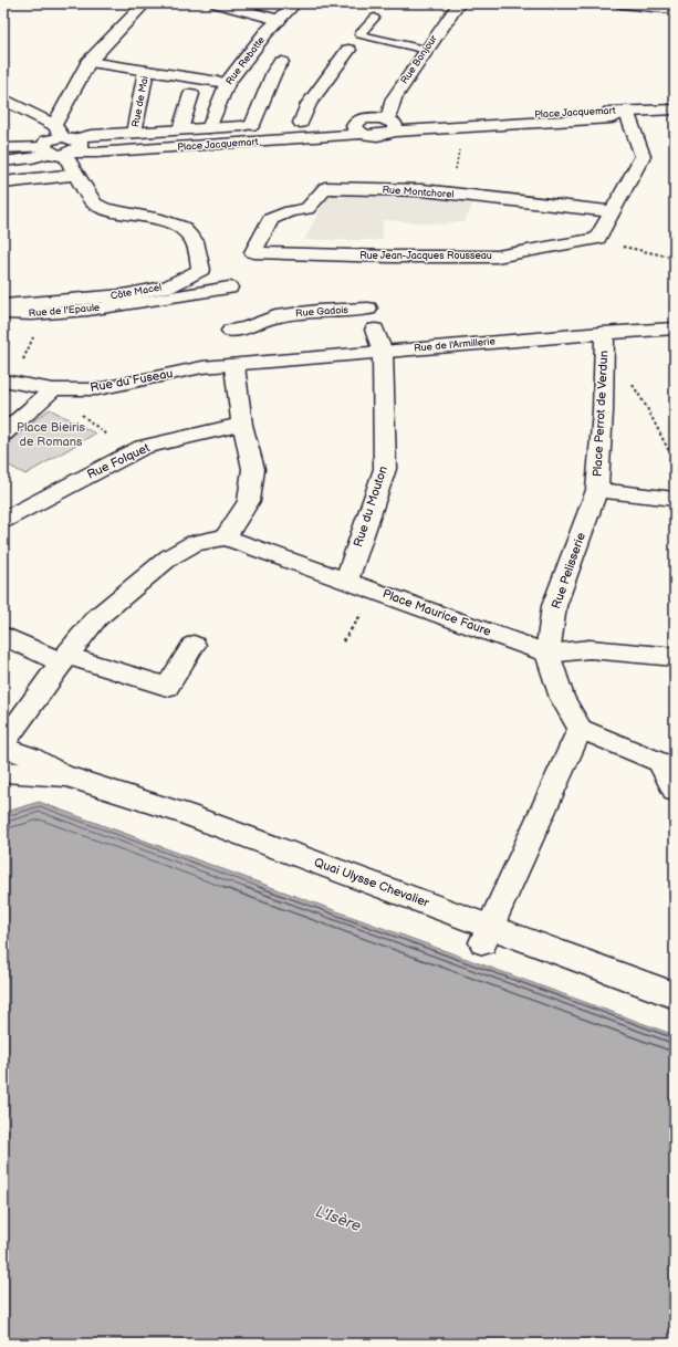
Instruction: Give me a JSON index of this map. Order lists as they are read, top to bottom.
{
  "streets": {
    "street": [
      "Rue Bonjour",
      "Rue Rebatte",
      "Rue de Mai",
      "Place Jacquemart",
      "Rue Montchorel",
      "Rue Jean-Jacques Rousseau",
      "Côte Macel",
      "Rue de l'Epaule",
      "Rue Gadois",
      "Rue de l'Armillerie",
      "Rue du Fuseau",
      "Place Perrot de Verdun",
      "Rue Folquet",
      "Rue du Mouton",
      "Rue Pelisserie",
      "Place Maurice Faure",
      "Quai Ulysse Chevalier"
    ]
  },
  "crossings": [
    ["Rue Bonjour", "Place Jacquemart"],
    ["Rue Rebatte", "Place Jacquemart"],
    ["Rue de Mai", "Place Jacquemart"],
    ["Place Jacquemart", "Côte Macel"],
    ["Rue Montchorel", "Rue Jean-Jacques Rousseau"],
    ["Rue de l'Armillerie", "Rue du Fuseau"],
    ["Rue de l'Armillerie", "Place Perrot de Verdun"],
    ["Rue de l'Armillerie", "Rue du Mouton"],
    ["Place Perrot de Verdun", "Rue Pelisserie"],
    ["Rue du Mouton", "Place Maurice Faure"],
    ["Rue Pelisserie", "Place Maurice Faure"]
  ],
  "water": ["L'Isère"],
  "parks": ["Place Bieiris de Romans"]
}
